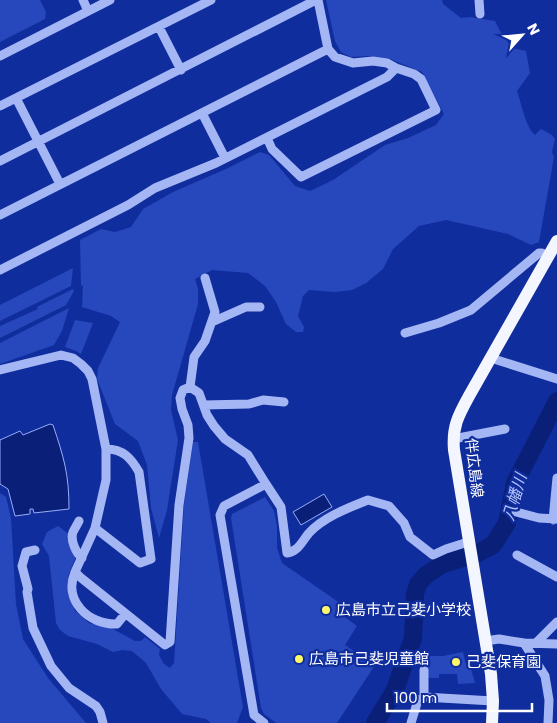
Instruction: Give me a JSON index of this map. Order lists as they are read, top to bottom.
{
  "streets": {
    "main road": ["伴広島線"]
  },
  "water": ["八幡川"],
  "places": ["広島市立己斐小学校", "広島市己斐児童館", "己斐保育園"],
  "scale_bar": "100 m",
  "north": "top right"
}
